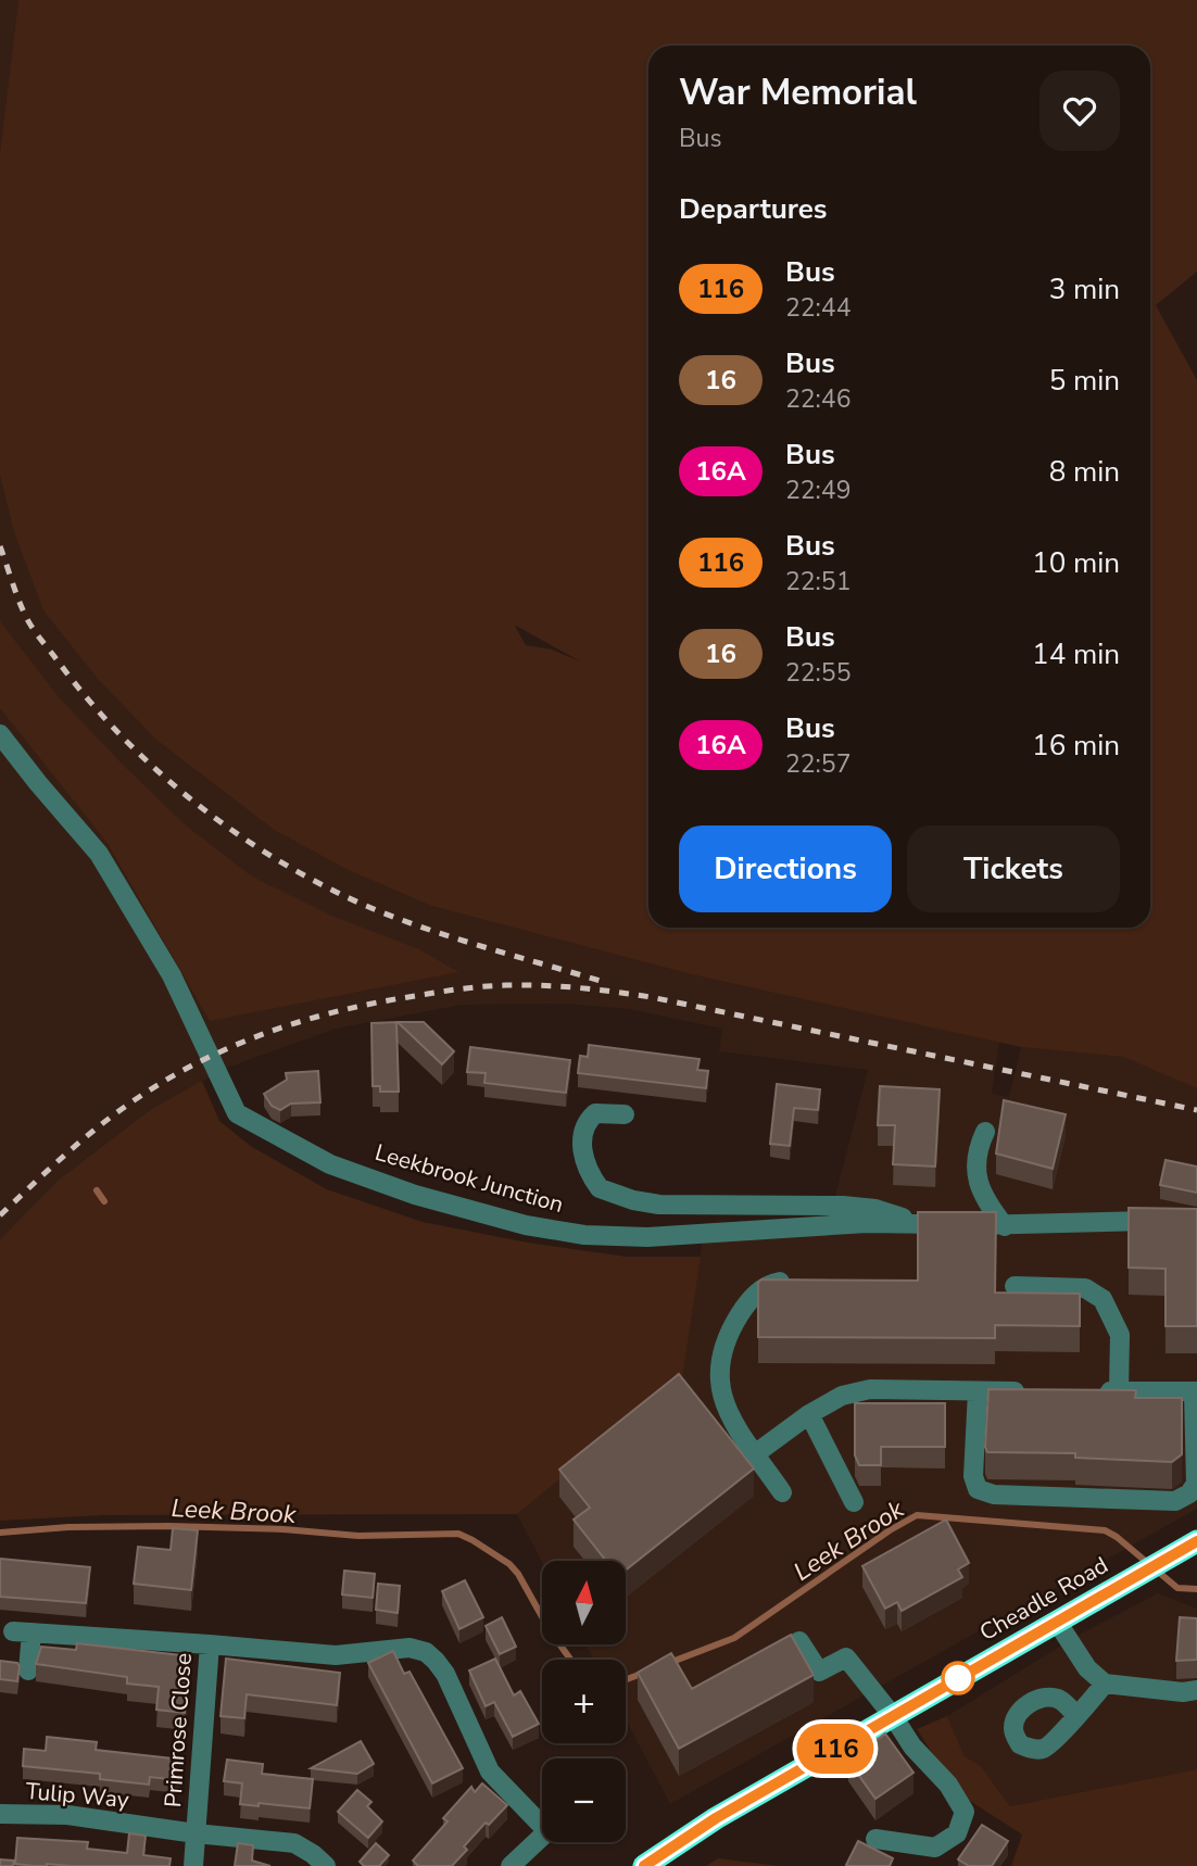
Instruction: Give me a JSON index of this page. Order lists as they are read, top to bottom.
{
  "streets": {
    "highway": ["Cheadle Road"],
    "street": ["Leekbrook Junction", "Primrose Close", "Tulip Way"]
  },
  "crossings": [
    ["Primrose Close", "Tulip Way"]
  ],
  "water": ["Leek Brook"],
  "lines": ["bus line 116"],
  "north": "top",
  "page": {
    "on_map": "116",
    "heading": [
      ["War Memorial", "Bus"],
      "Departures"
    ],
    "list": [
      {
        "mark": "116",
        "name": "Bus",
        "note": "22:44",
        "value": "3 min"
      },
      {
        "mark": "16",
        "name": "Bus",
        "note": "22:46",
        "value": "5 min"
      },
      {
        "mark": "16A",
        "name": "Bus",
        "note": "22:49",
        "value": "8 min"
      },
      {
        "mark": "116",
        "name": "Bus",
        "note": "22:51",
        "value": "10 min"
      },
      {
        "mark": "16",
        "name": "Bus",
        "note": "22:55",
        "value": "14 min"
      },
      {
        "mark": "16A",
        "name": "Bus",
        "note": "22:57",
        "value": "16 min"
      }
    ],
    "buttons": ["Directions", "Tickets"],
    "map_buttons": ["+", "−"]
  }
}
